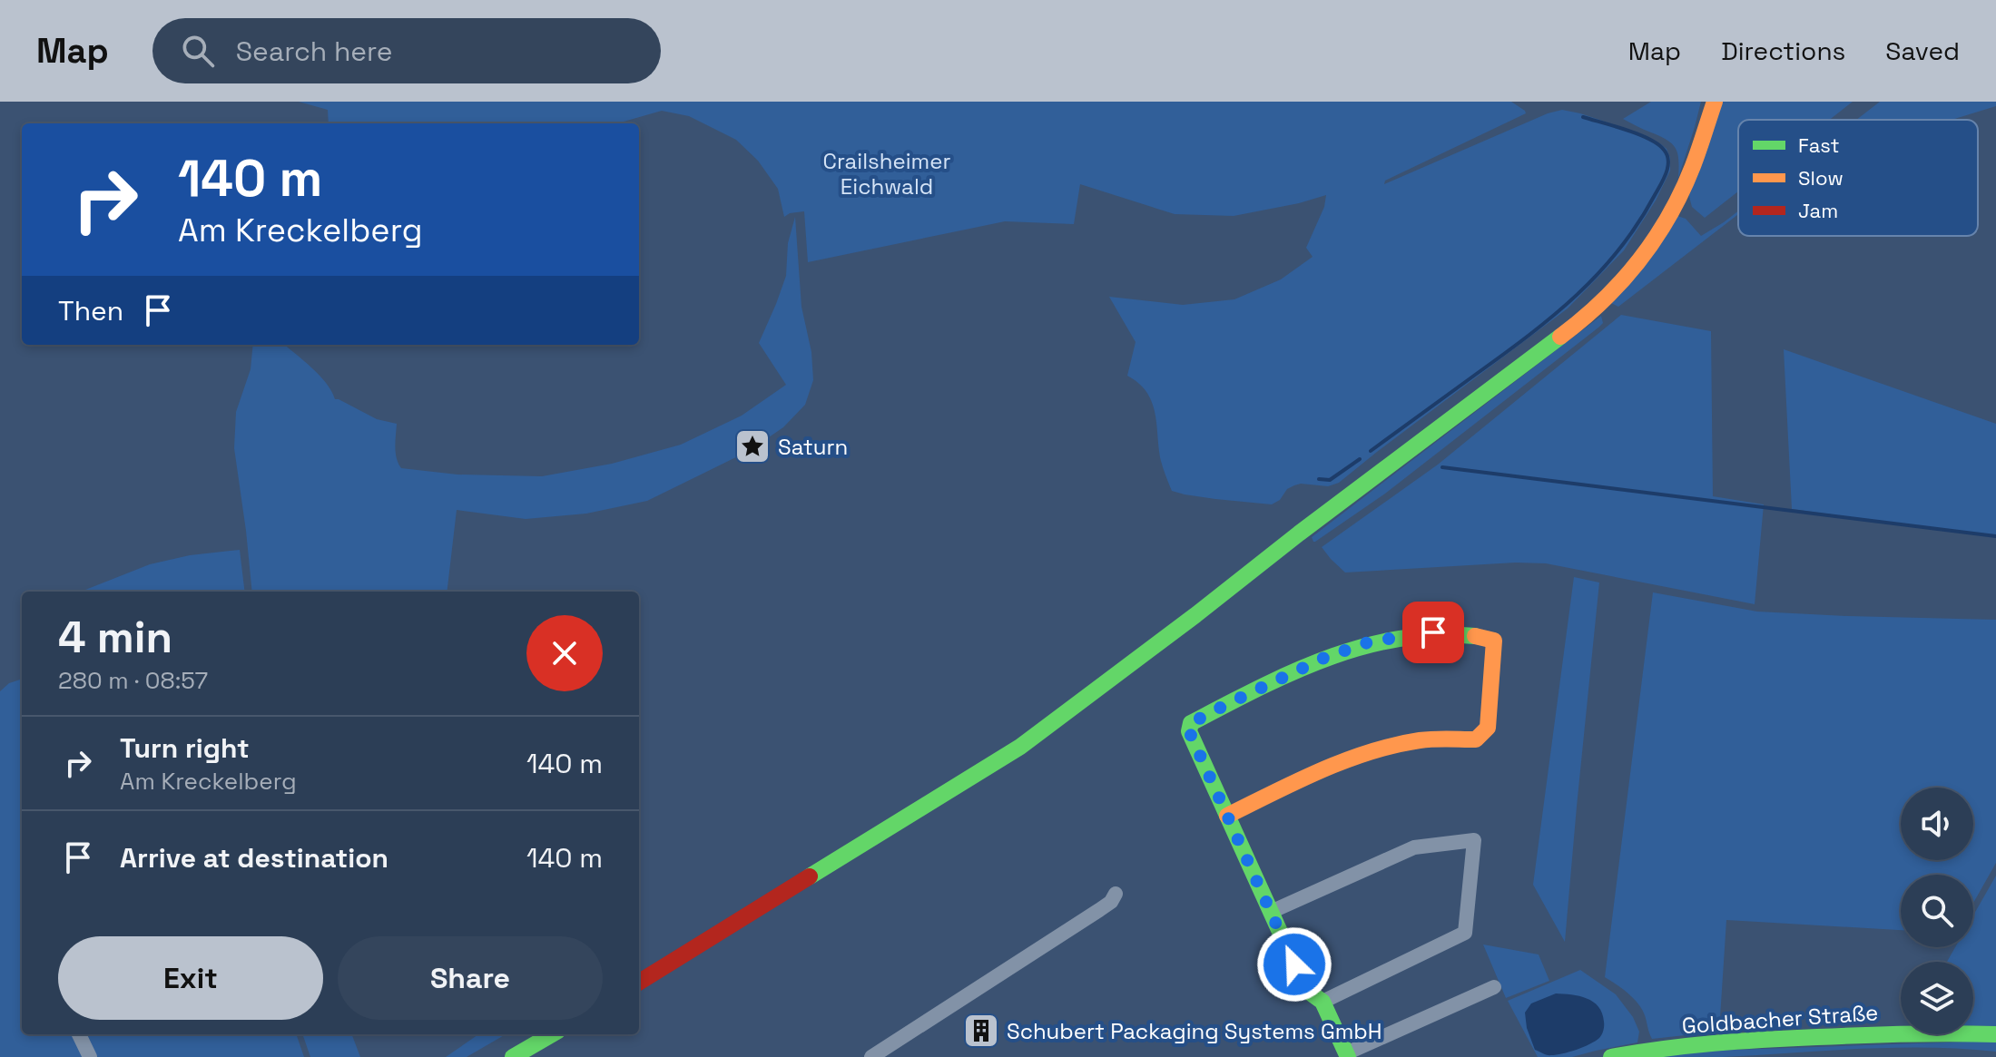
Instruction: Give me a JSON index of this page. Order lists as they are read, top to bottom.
{
  "streets": {
    "main road": ["Goldbacher Straße"]
  },
  "parks": ["Crailsheimer Eichwald"],
  "places": {
    "place": ["Saturn"],
    "building": ["Schubert Packaging Systems GmbH"]
  },
  "legend": ["Fast", "Slow", "Jam"],
  "page": {
    "header": "Map",
    "search": "Search here",
    "nav": ["Map", "Directions", "Saved"],
    "turn": ["140 m", "Am Kreckelberg"],
    "then": "Then",
    "heading": ["4 min", "280 m · 08:57"],
    "list": [
      {
        "name": "Turn right",
        "note": "Am Kreckelberg",
        "value": "140 m"
      },
      {
        "name": "Arrive at destination",
        "value": "140 m"
      }
    ],
    "buttons": ["Exit", "Share"]
  }
}
